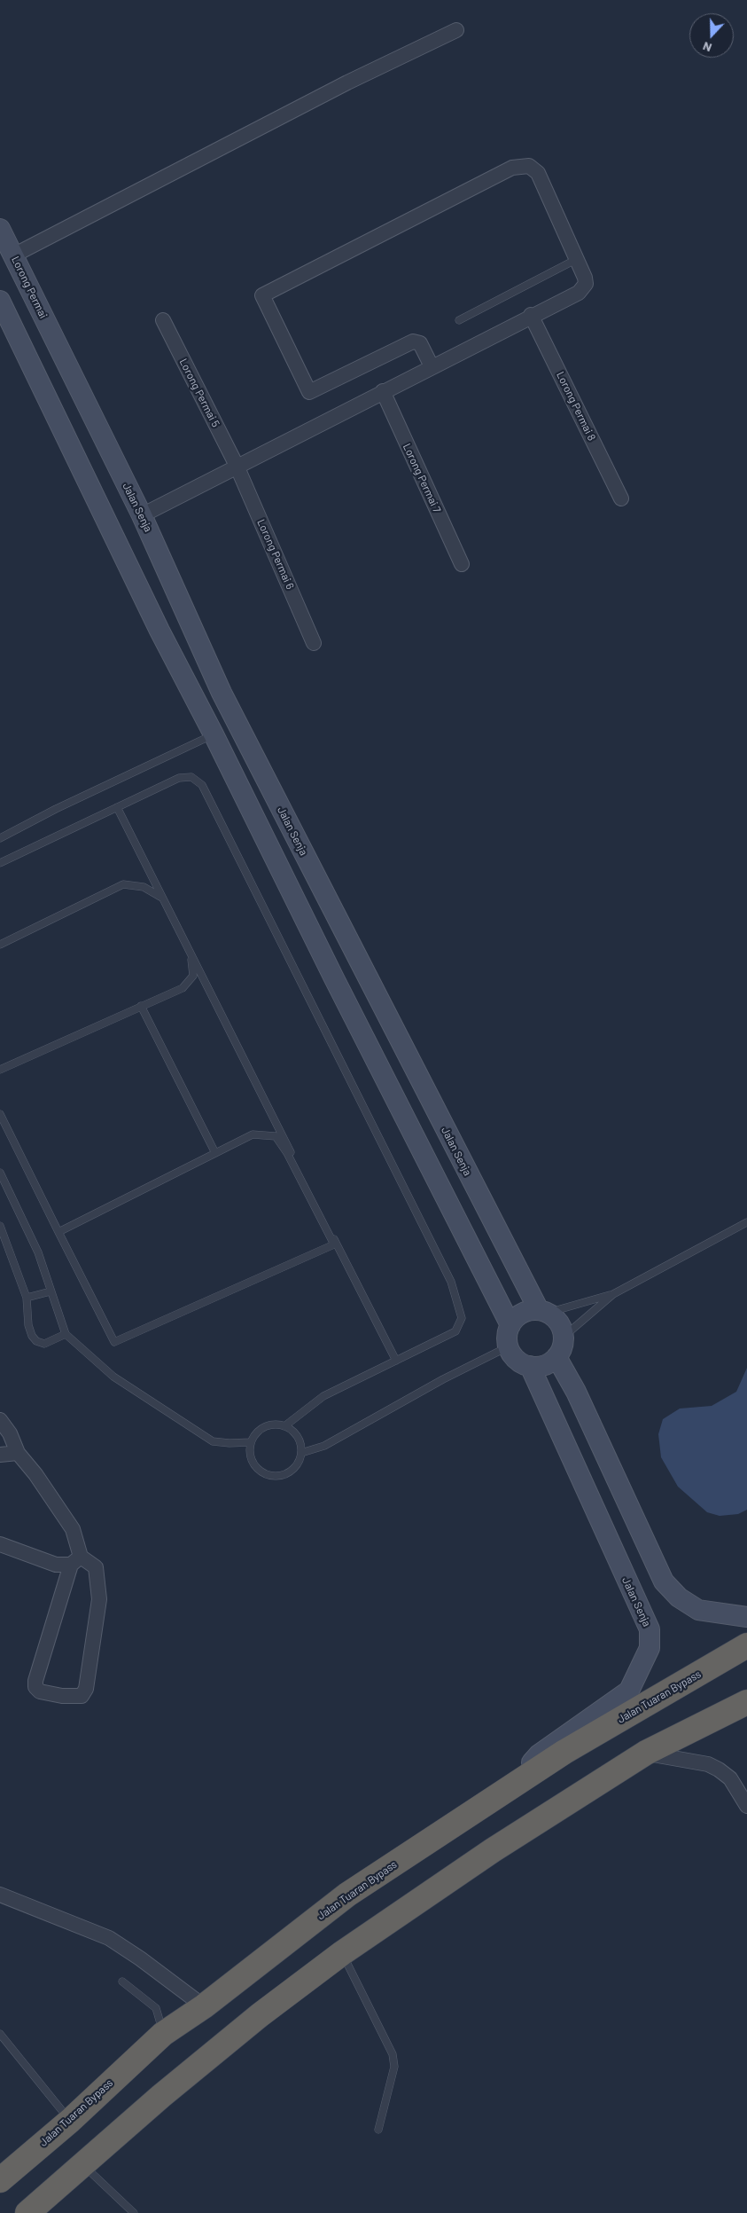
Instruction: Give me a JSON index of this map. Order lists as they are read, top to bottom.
{
  "streets": {
    "highway": ["Jalan Tuaran Bypass"],
    "main road": ["Lorong Permai", "Jalan Senja"],
    "street": [
      "Lorong Permai 5",
      "Lorong Permai 8",
      "Lorong Permai 7",
      "Lorong Permai 6"
    ]
  },
  "crossings": [
    ["Lorong Permai", "Jalan Senja"],
    ["Lorong Permai 5", "Lorong Permai 6"],
    ["Jalan Senja", "Jalan Tuaran Bypass"]
  ],
  "north": "bottom"
}
